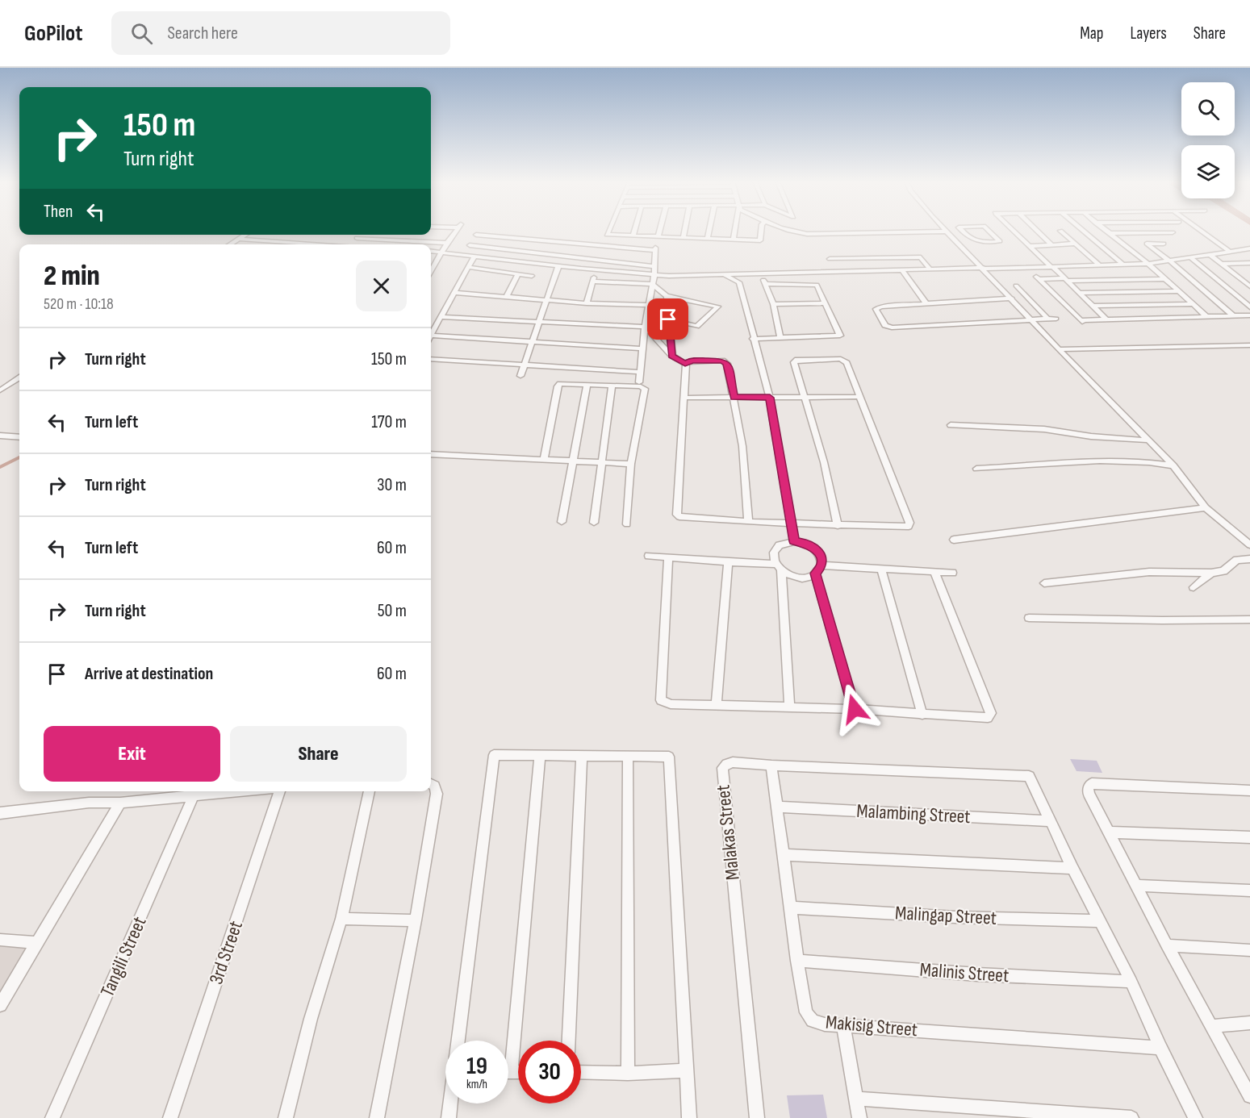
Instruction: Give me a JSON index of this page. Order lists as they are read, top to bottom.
{
  "streets": {
    "street": [
      "Malambing Street",
      "Malakas Street",
      "Malingap Street",
      "3rd Street",
      "Tangili Street",
      "Malinis Street",
      "Makisig Street"
    ]
  },
  "crossings": [
    ["Malambing Street", "Malakas Street"],
    ["Malambing Street", "Makisig Street"],
    ["Malakas Street", "Makisig Street"],
    ["Malingap Street", "Makisig Street"],
    ["Malinis Street", "Makisig Street"]
  ],
  "page": {
    "header": "GoPilot",
    "search": "Search here",
    "nav": ["Map", "Layers", "Share"],
    "turn": ["150 m", "Turn right"],
    "then": "Then",
    "heading": ["2 min", "520 m · 10:18"],
    "list": [
      {
        "name": "Turn right",
        "value": "150 m"
      },
      {
        "name": "Turn left",
        "value": "170 m"
      },
      {
        "name": "Turn right",
        "value": "30 m"
      },
      {
        "name": "Turn left",
        "value": "60 m"
      },
      {
        "name": "Turn right",
        "value": "50 m"
      },
      {
        "name": "Arrive at destination",
        "value": "60 m"
      }
    ],
    "buttons": ["Exit", "Share"],
    "speed": "19 km/h",
    "limit": "30"
  }
}
